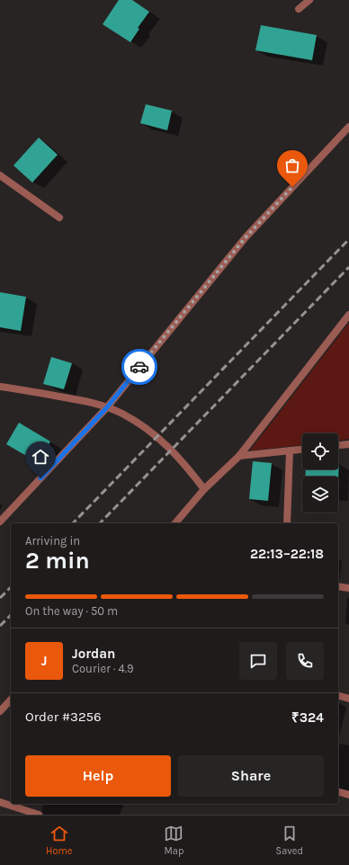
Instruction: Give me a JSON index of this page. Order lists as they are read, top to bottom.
{
  "page": {
    "heading": ["2 min", "Arriving in", "22:13–22:18"],
    "panel": [
      "Jordan",
      "Courier · 4.9",
      "Order #3256",
      "₹324"
    ],
    "bar": "On the way · 50 m",
    "round": "J",
    "buttons": ["Help", "Share"],
    "tabs": ["Home", "Map", "Saved"]
  }
}
